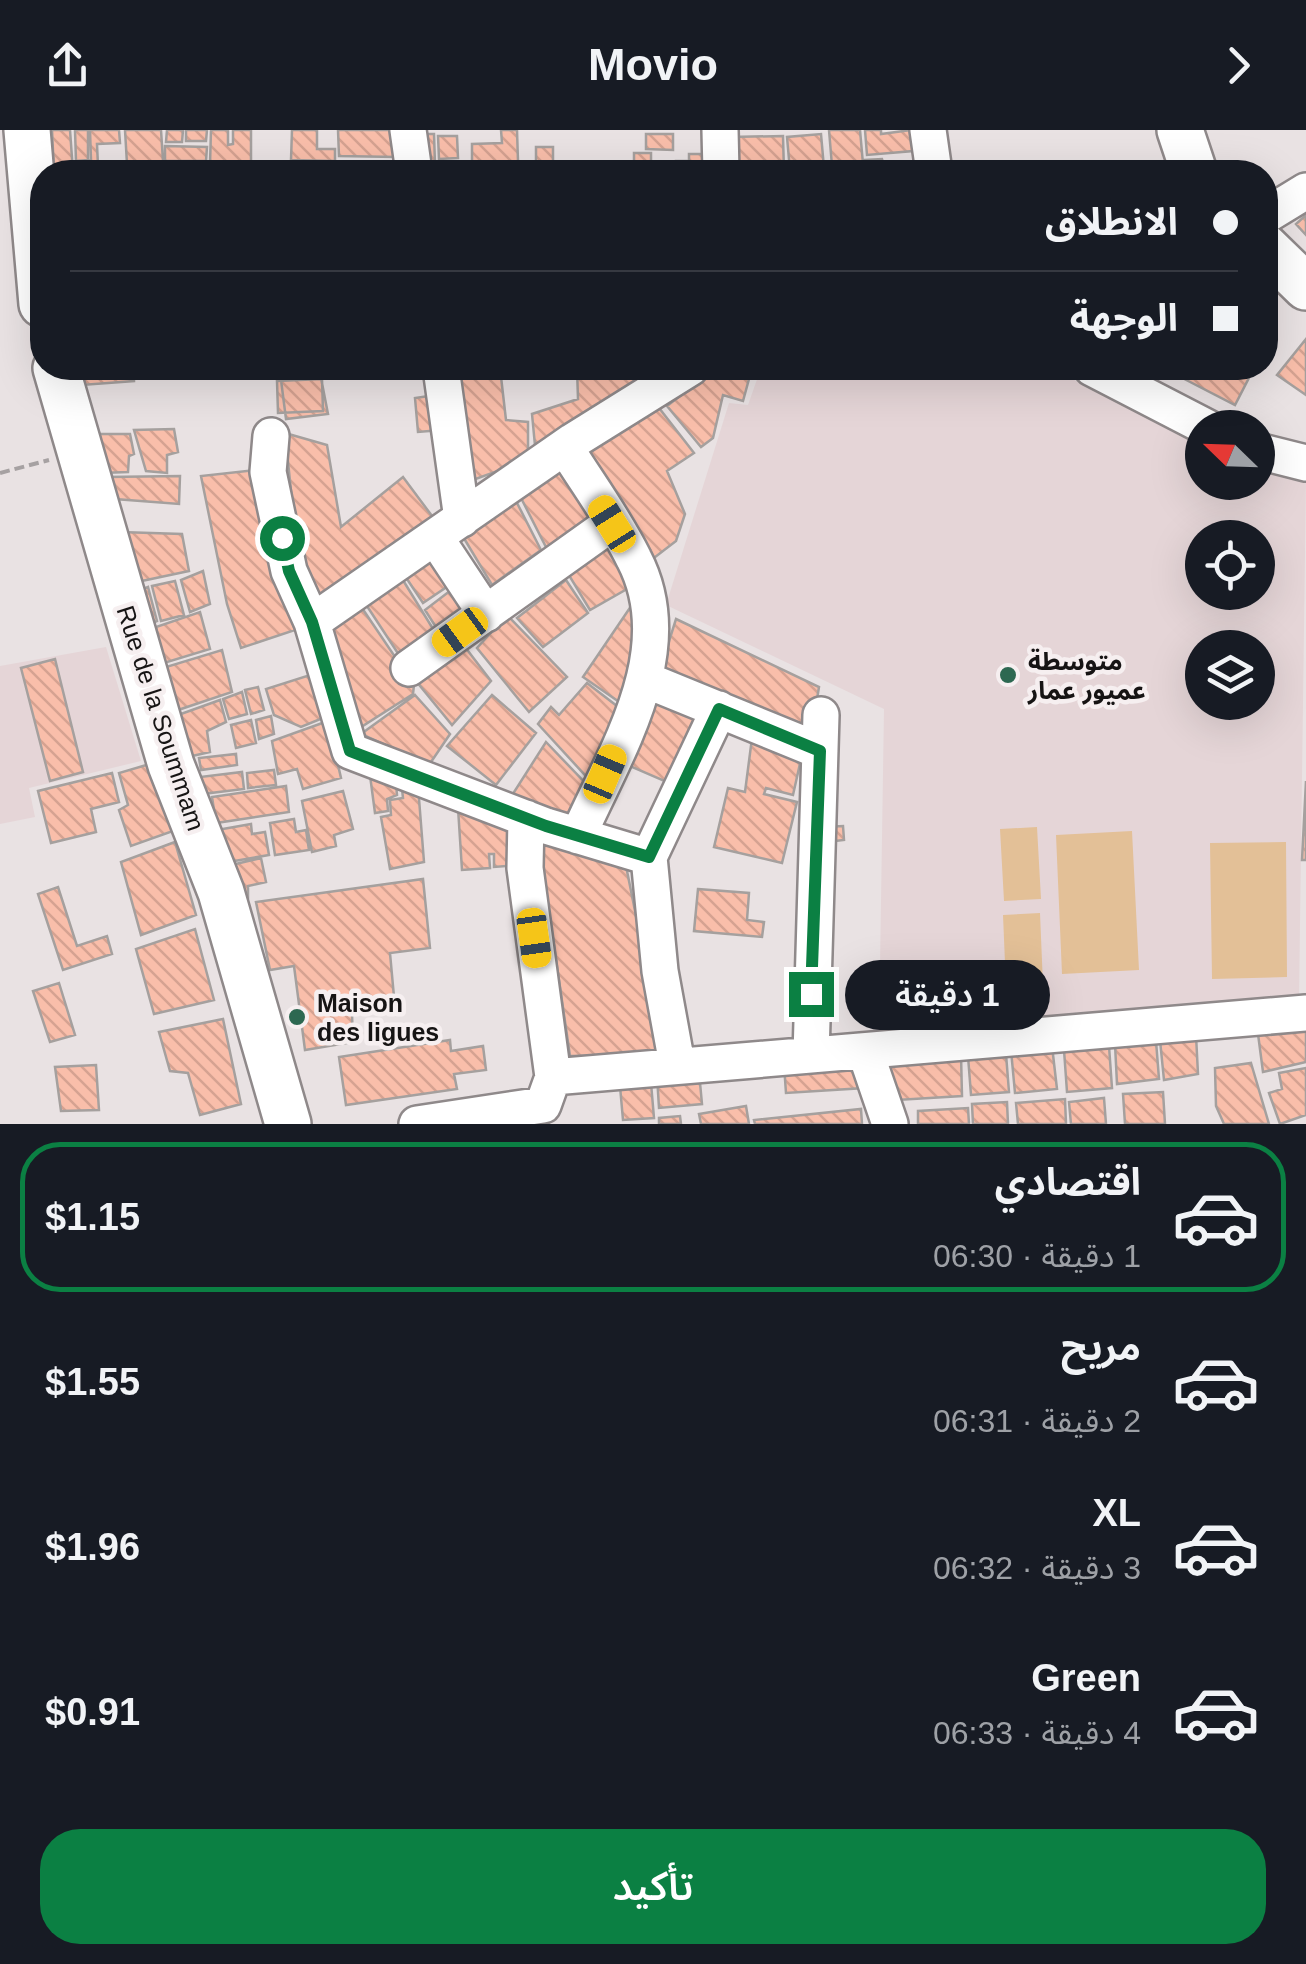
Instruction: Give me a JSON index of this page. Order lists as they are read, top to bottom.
{
  "streets": {
    "main road": ["Rue de la Soummam"]
  },
  "places": ["متوسطة عميور عمار", "Maison des ligues"],
  "north": "top left",
  "page": {
    "header": "Movio",
    "banner": ["الانطلاق", "الوجهة"],
    "bubble": "1 دقيقة",
    "list": [
      {
        "name": "اقتصادي",
        "note": "1 دقيقة · 06:30",
        "value": "$1.15"
      },
      {
        "name": "مريح",
        "note": "2 دقيقة · 06:31",
        "value": "$1.55"
      },
      {
        "name": "XL",
        "note": "3 دقيقة · 06:32",
        "value": "$1.96"
      },
      {
        "name": "Green",
        "note": "4 دقيقة · 06:33",
        "value": "$0.91"
      }
    ],
    "buttons": "تأكيد"
  }
}
